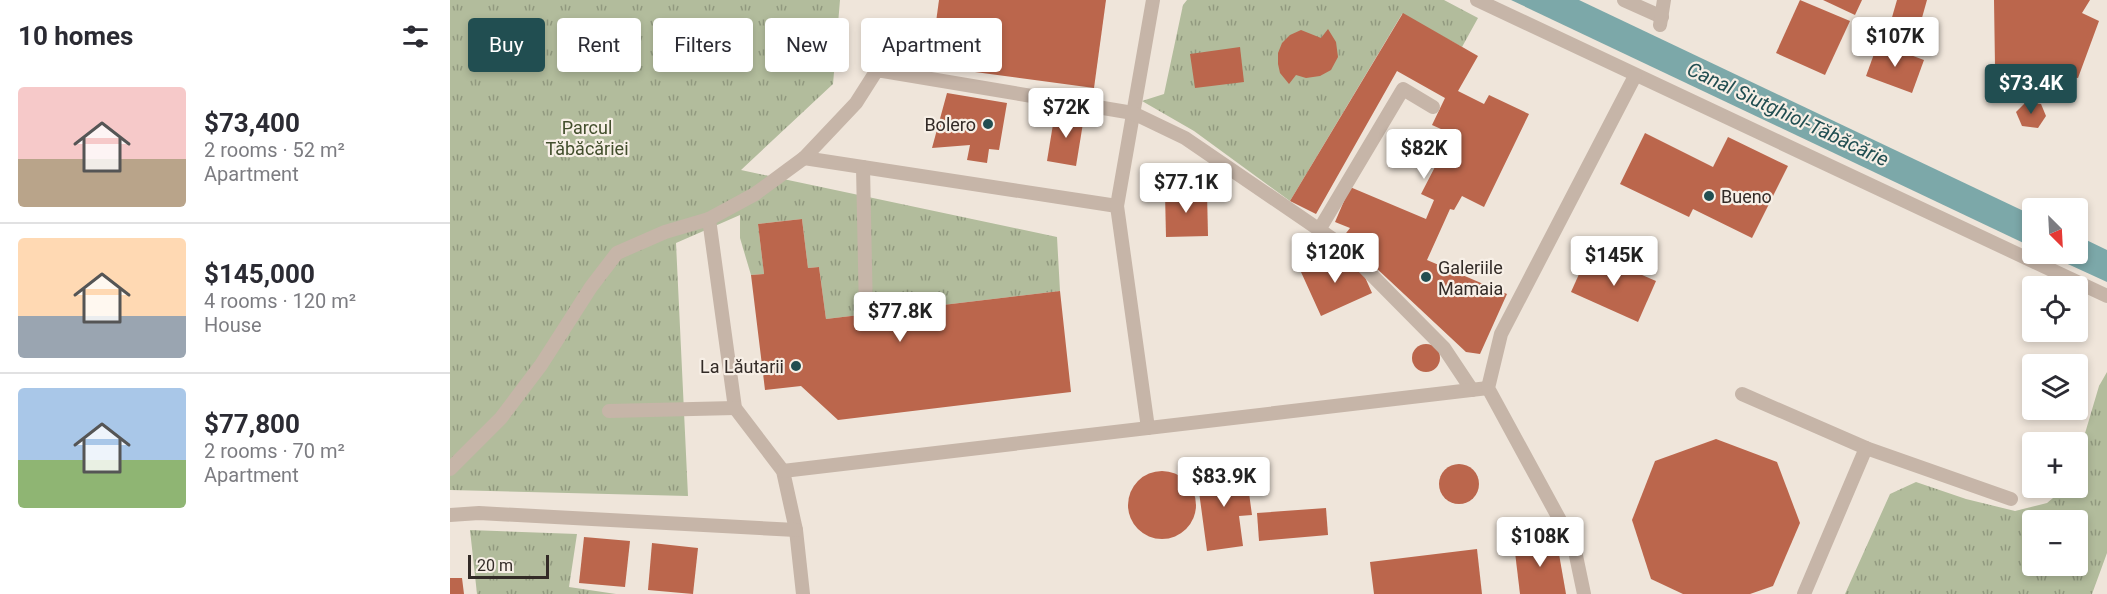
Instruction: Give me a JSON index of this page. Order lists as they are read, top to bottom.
{
  "water": ["Canal Siutghiol-Tăbăcărie"],
  "parks": ["Parcul Tăbăcăriei"],
  "places": [
    "Bolero",
    "Bueno",
    "Galeriile Mamaia",
    "La Lăutarii"
  ],
  "scale_bar": "20 m",
  "north": "bottom right",
  "page": {
    "heading": "10 homes",
    "price": [
      "$107K",
      "$73.4K",
      "$72K",
      "$82K",
      "$77.1K",
      "$120K",
      "$145K",
      "$77.8K",
      "$83.9K",
      "$108K"
    ],
    "chip": [
      "Buy",
      "Rent",
      "Filters",
      "New",
      "Apartment"
    ],
    "list": [
      {
        "name": "$73,400",
        "note": "2 rooms · 52 m² · Apartment"
      },
      {
        "name": "$145,000",
        "note": "4 rooms · 120 m² · House"
      },
      {
        "name": "$77,800",
        "note": "2 rooms · 70 m² · Apartment"
      }
    ],
    "map_buttons": ["+", "−"],
    "scale": "20 m"
  }
}
